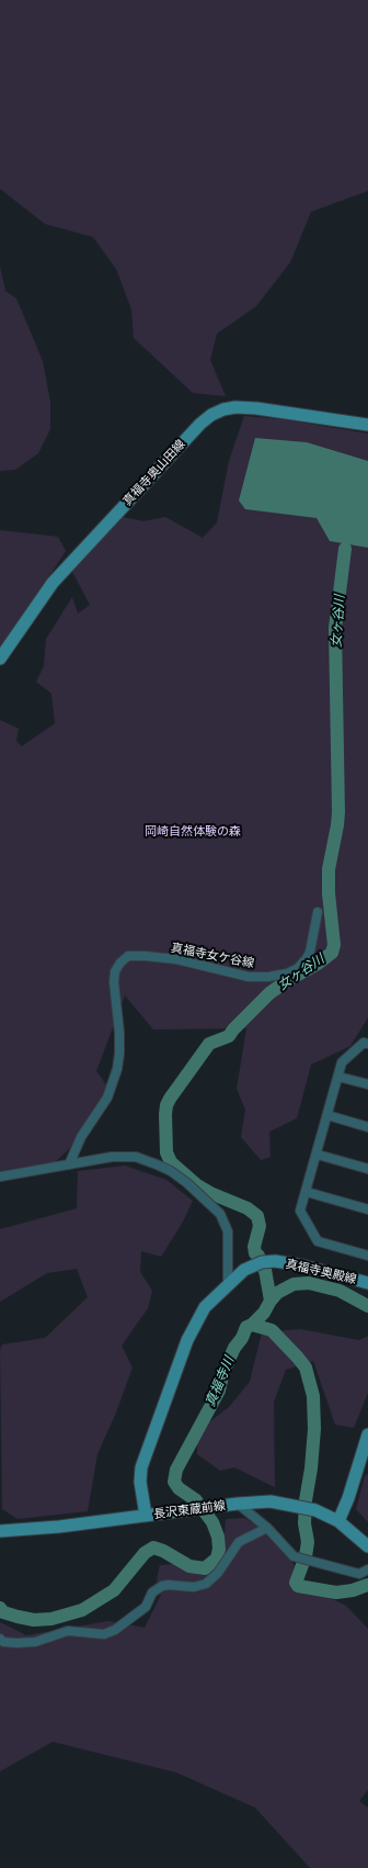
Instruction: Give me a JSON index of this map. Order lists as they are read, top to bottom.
{
  "streets": {
    "street": [
      "真福寺奥山田線",
      "真福寺女ケ谷線",
      "真福寺奥殿線",
      "長沢東蔵前線"
    ]
  },
  "crossings": [
    ["真福寺奥殿線", "長沢東蔵前線"]
  ],
  "water": ["女ヶ谷川", "真福寺川"],
  "parks": ["岡崎自然体験の森"]
}
